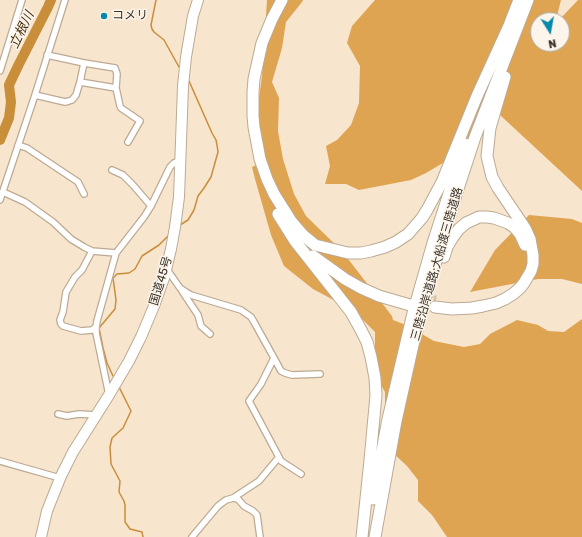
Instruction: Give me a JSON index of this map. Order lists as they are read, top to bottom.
{
  "streets": {
    "highway": ["三陸沿岸道路;大船渡三陸道路", "国道45号"]
  },
  "water": ["立根川"],
  "places": ["コメリ"],
  "north": "bottom"
}
